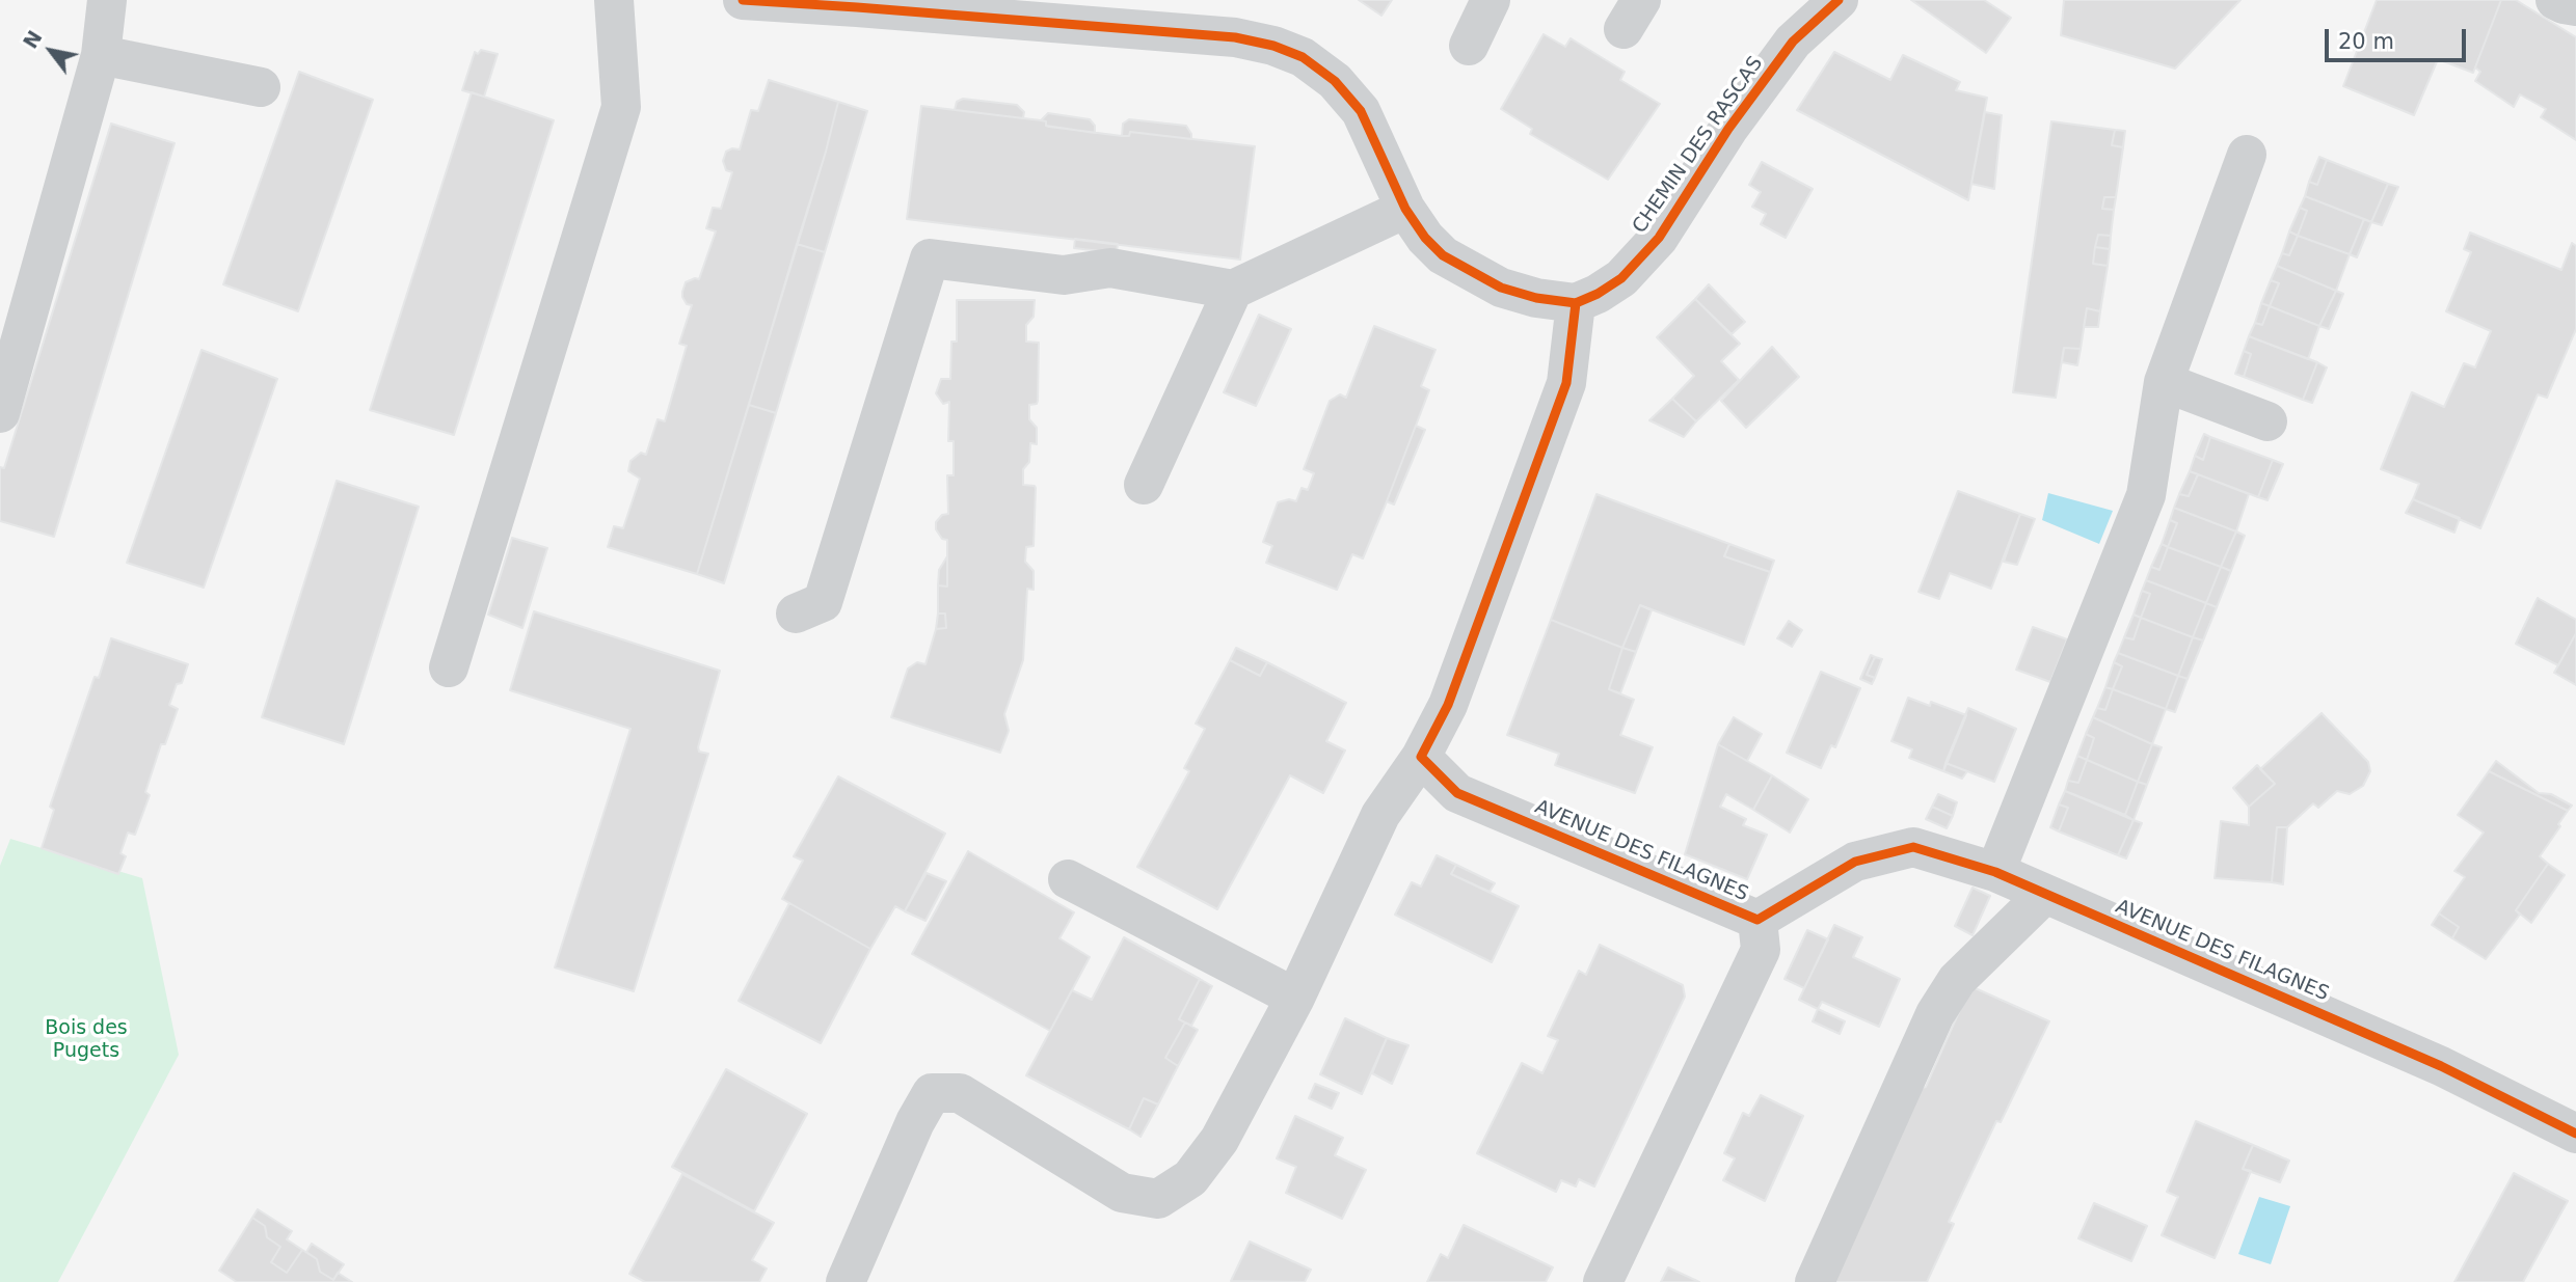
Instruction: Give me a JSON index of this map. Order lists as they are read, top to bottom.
{
  "streets": {
    "street": ["CHEMIN DES RASCAS", "AVENUE DES FILAGNES"]
  },
  "parks": ["Bois des Pugets"],
  "scale_bar": "20 m",
  "north": "top left"
}
